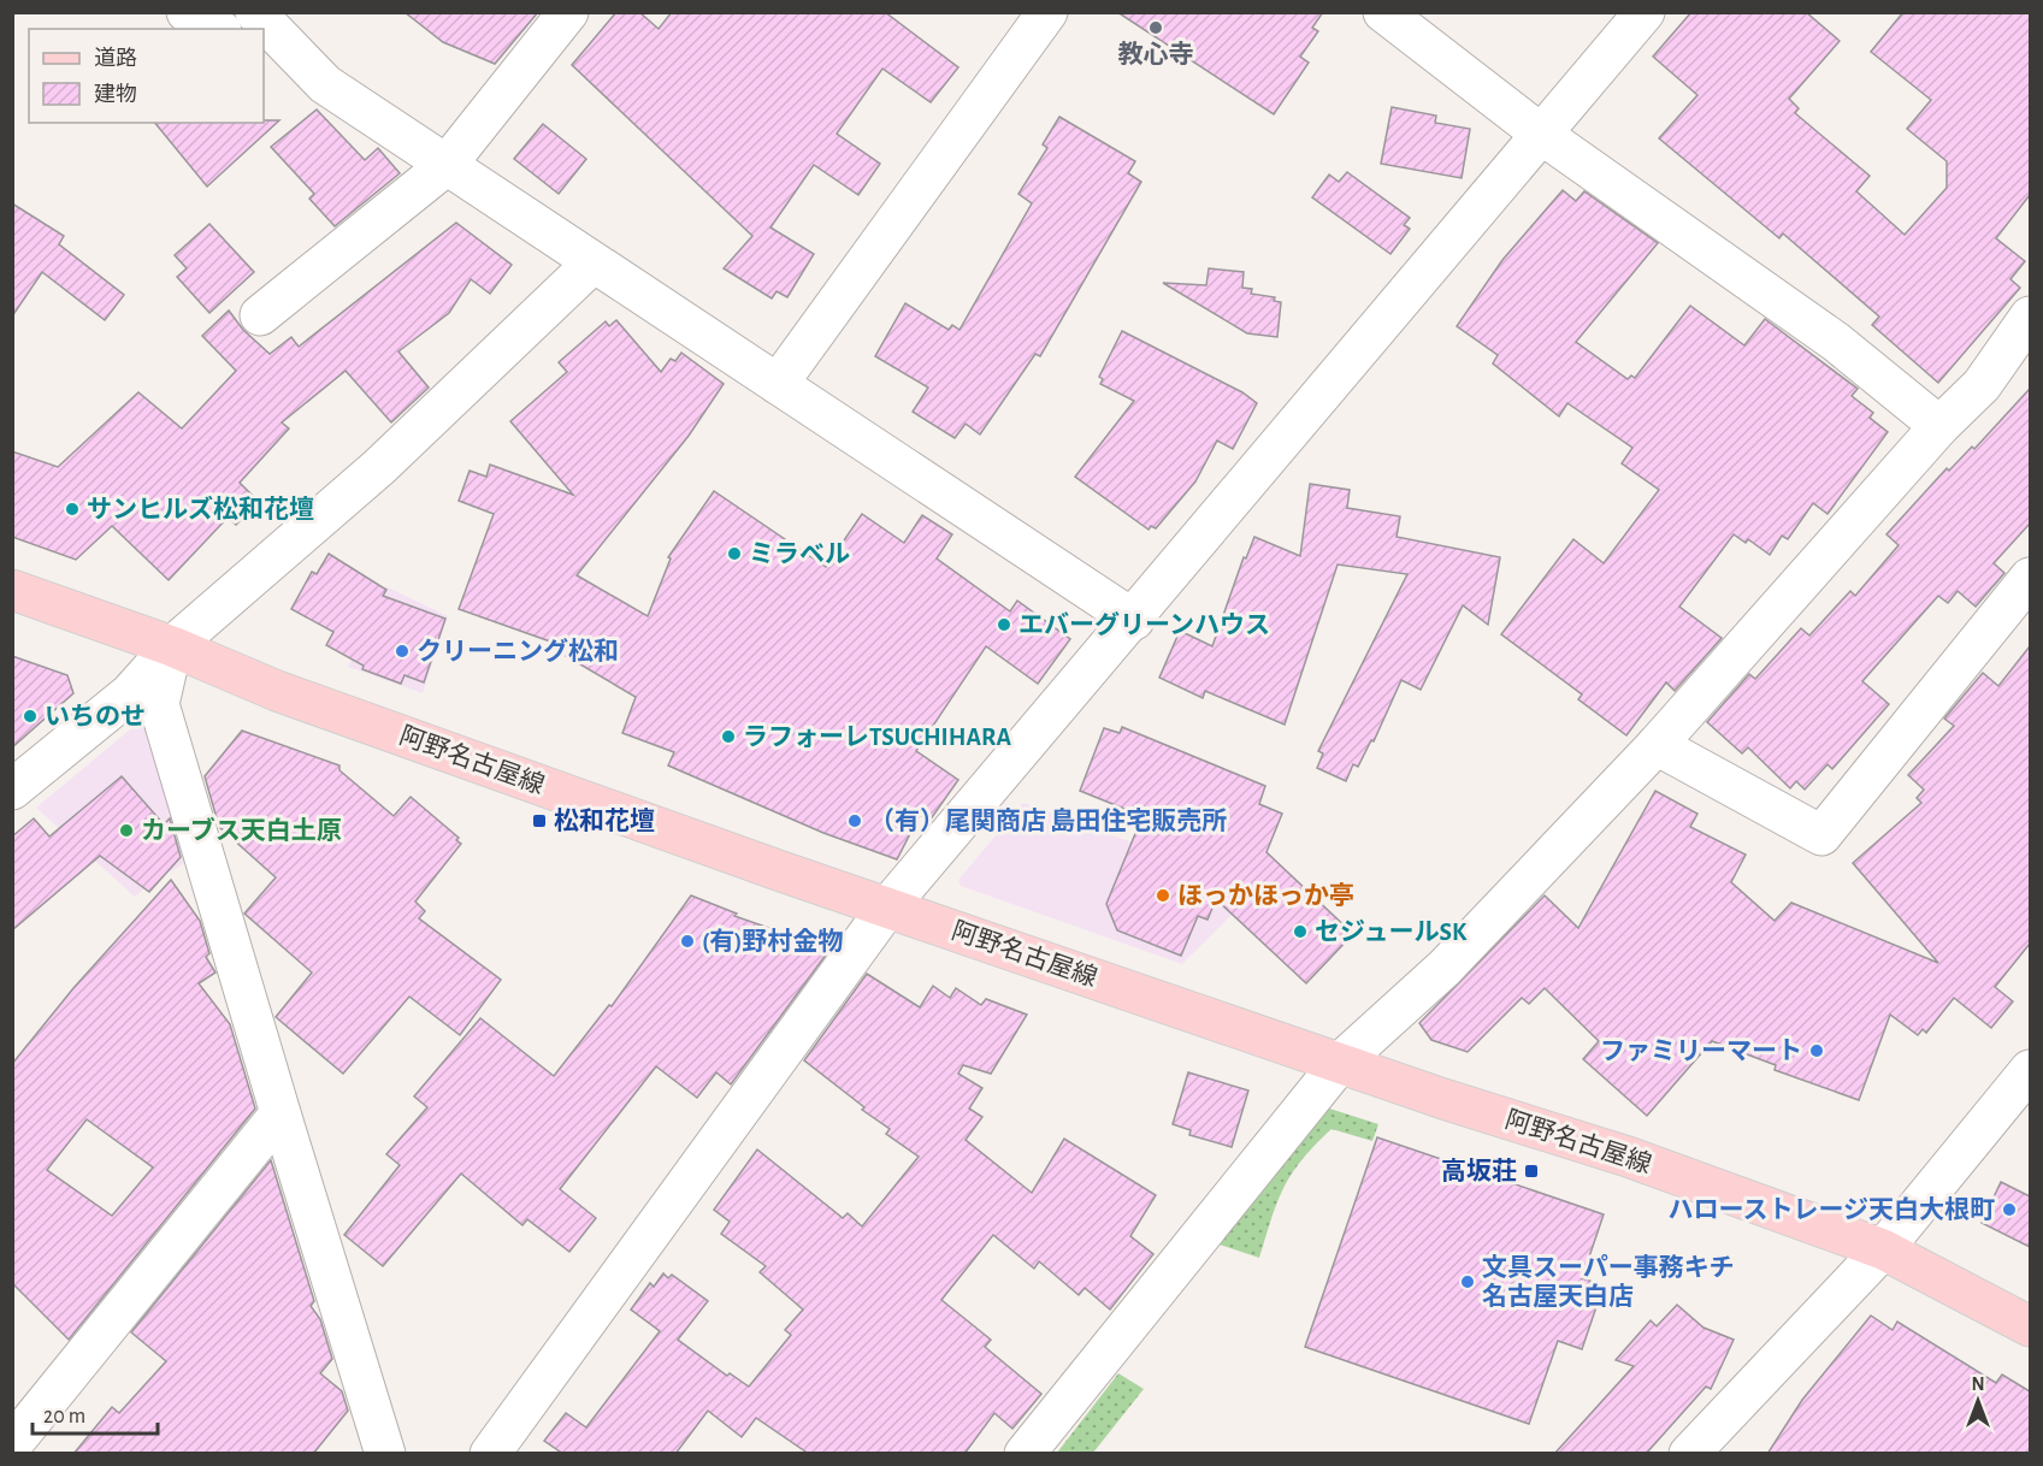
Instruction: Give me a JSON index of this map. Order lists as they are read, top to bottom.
{
  "streets": {
    "main road": ["阿野名古屋線"]
  },
  "places": {
    "other": [
      "教心寺",
      "サンヒルズ松和花壇",
      "ミラベル",
      "エバーグリーンハウス",
      "クリーニング松和",
      "いちのせ",
      "ラフォーレTSUCHIHARA",
      "（有）尾関商店 島田住宅販売所",
      "カーブス天白土原",
      "ほっかほっか亭",
      "セジュールSK",
      "(有)野村金物",
      "ファミリーマート",
      "ハローストレージ天白大根町",
      "文具スーパー事務キチ 名古屋天白店"
    ],
    "transit": ["松和花壇", "高坂荘"]
  },
  "legend": ["道路", "建物"],
  "scale_bar": "20 m",
  "north": "top"
}
